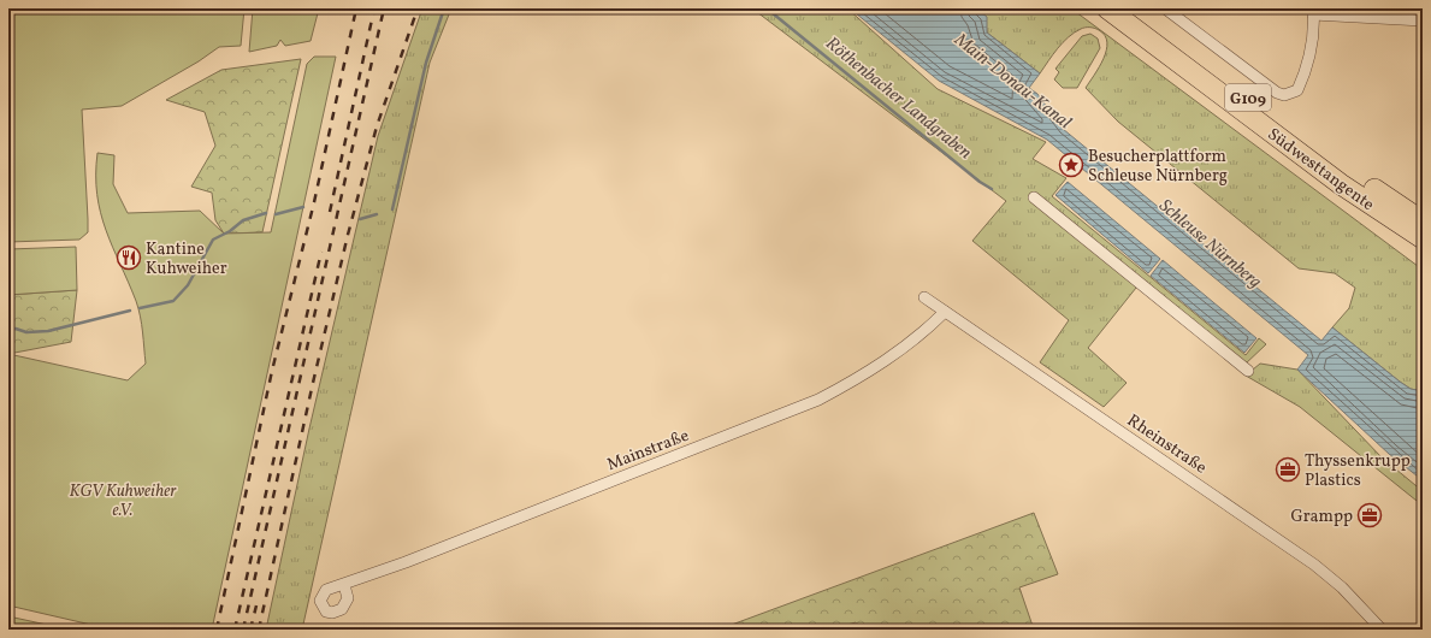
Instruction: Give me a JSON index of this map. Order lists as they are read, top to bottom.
{
  "streets": {
    "highway": ["G109", "Südwesttangente"],
    "street": ["Rheinstraße", "Mainstraße"]
  },
  "crossings": [
    ["Rheinstraße", "Mainstraße"]
  ],
  "water": ["Main-Donau-Kanal", "Röthenbacher Landgraben", "Schleuse Nürnberg"],
  "parks": ["KGV Kuhweiher e.V."],
  "places": {
    "place": ["Besucherplattform Schleuse Nürnberg"],
    "restaurant": ["Kantine Kuhweiher"],
    "office": ["Thyssenkrupp Plastics", "Grampp"]
  }
}
